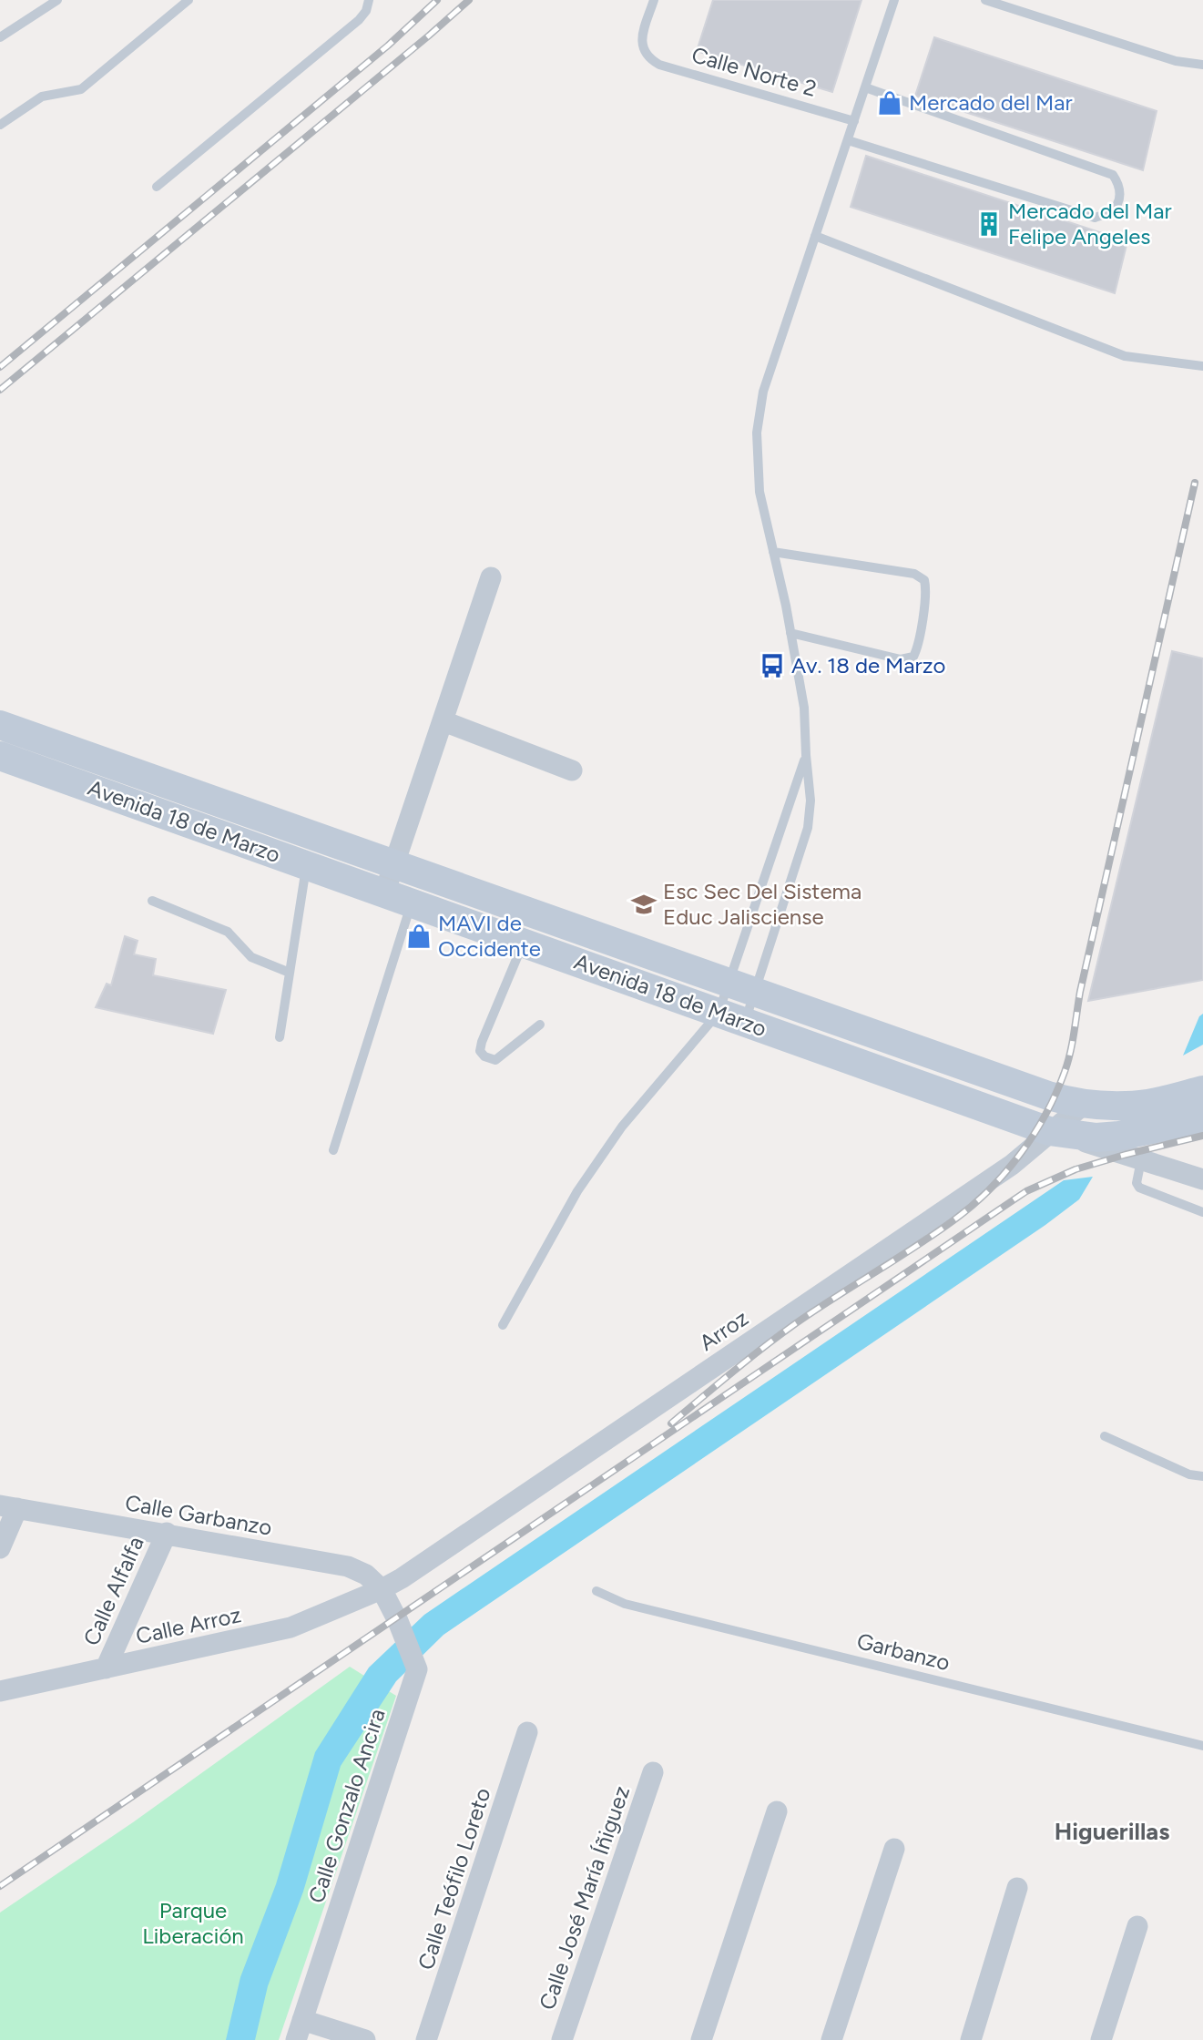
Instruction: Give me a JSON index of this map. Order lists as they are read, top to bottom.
{
  "streets": {
    "street": [
      "Avenida 18 de Marzo",
      "Arroz",
      "Calle Garbanzo",
      "Calle Alfalfa",
      "Calle Arroz",
      "Calle Gonzalo Ancira",
      "Calle Teófilo Loreto",
      "Calle José María Íñiguez"
    ],
    "lane": ["Calle Norte 2", "Garbanzo"]
  },
  "crossings": [
    ["Avenida 18 de Marzo", "Arroz"],
    ["Arroz", "Calle Garbanzo"],
    ["Arroz", "Calle Arroz"],
    ["Arroz", "Calle Gonzalo Ancira"],
    ["Calle Garbanzo", "Calle Alfalfa"],
    ["Calle Garbanzo", "Calle Arroz"],
    ["Calle Garbanzo", "Calle Gonzalo Ancira"],
    ["Calle Alfalfa", "Calle Arroz"],
    ["Calle Arroz", "Calle Gonzalo Ancira"]
  ],
  "districts": ["Higuerillas"],
  "parks": ["Parque Liberación"],
  "places": {
    "shop": ["Mercado del Mar", "MAVI de Occidente"],
    "building": ["Mercado del Mar Felipe Angeles"],
    "bus stop": ["Av. 18 de Marzo"],
    "school or university": ["Esc Sec Del Sistema Educ Jalisciense"]
  }
}
